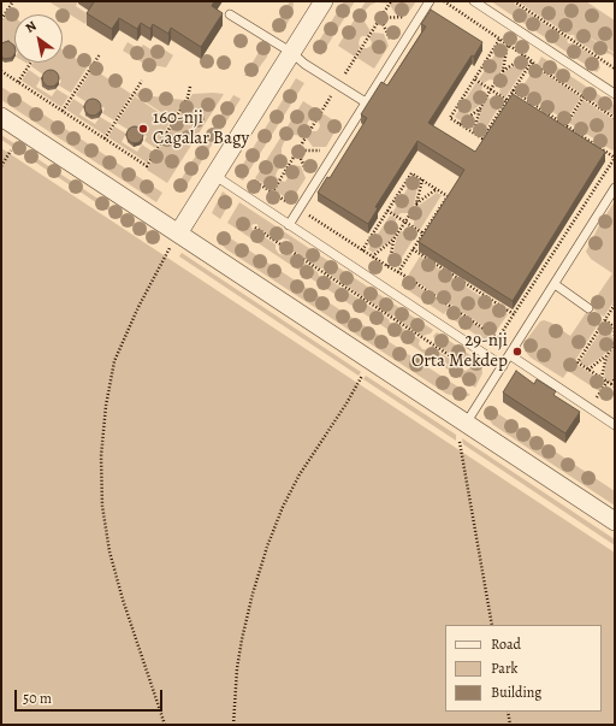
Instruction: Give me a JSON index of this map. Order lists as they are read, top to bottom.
{
  "places": ["160-nji Cagalar Bagy", "29-nji Orta Mekdep"],
  "legend": ["Road", "Park", "Building"],
  "scale_bar": "50 m",
  "north": "top left"
}
